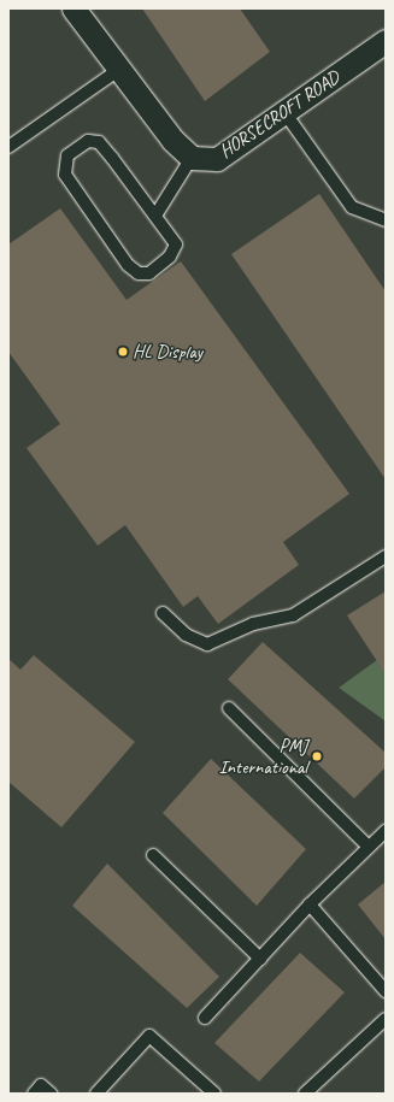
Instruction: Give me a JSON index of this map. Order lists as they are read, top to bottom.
{
  "streets": {
    "street": ["HORSECROFT ROAD"]
  },
  "places": ["HL Display", "PMJ International"]
}
